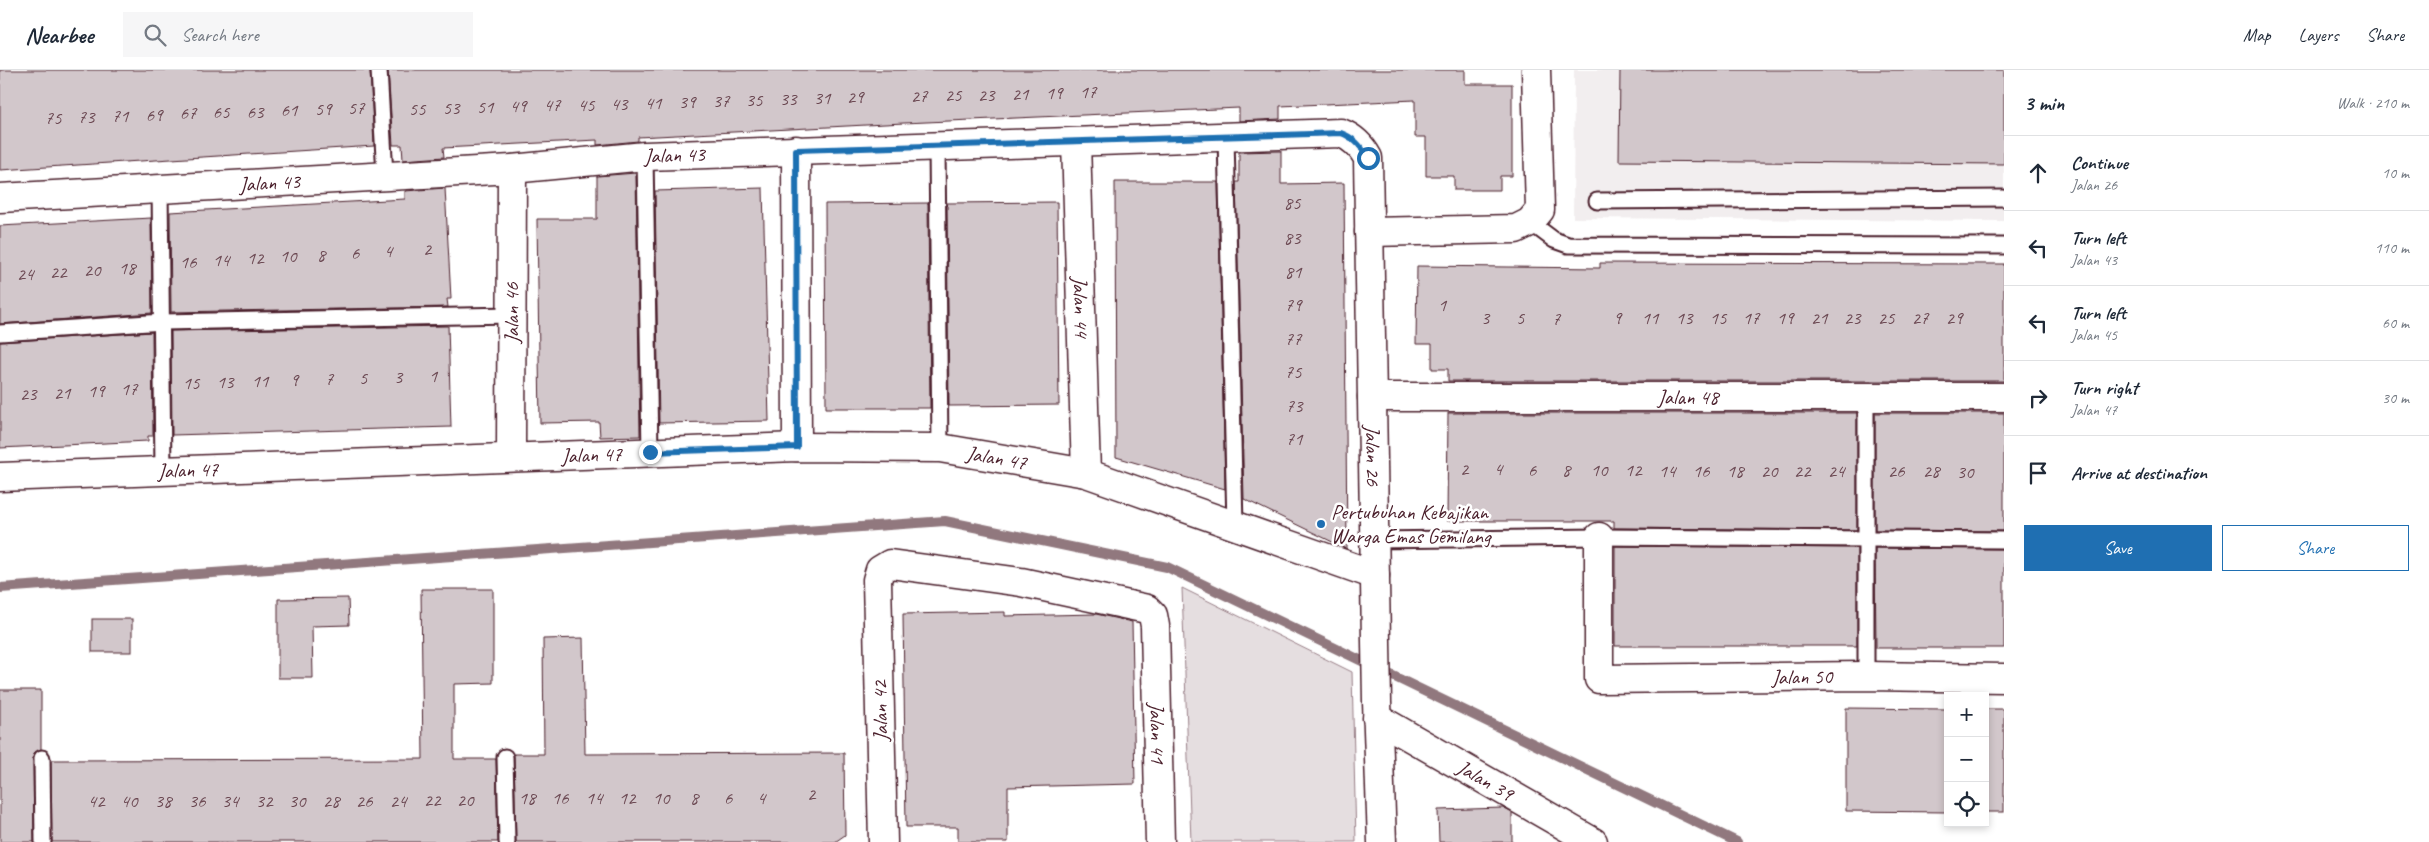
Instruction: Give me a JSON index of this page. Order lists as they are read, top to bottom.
{
  "streets": {
    "street": [
      "Jalan 43",
      "Jalan 44",
      "Jalan 46",
      "Jalan 48",
      "Jalan 47",
      "Jalan 26",
      "Jalan 50",
      "Jalan 42",
      "Jalan 41",
      "Jalan 39"
    ]
  },
  "crossings": [
    ["Jalan 43", "Jalan 44"],
    ["Jalan 43", "Jalan 46"],
    ["Jalan 43", "Jalan 26"],
    ["Jalan 44", "Jalan 47"],
    ["Jalan 46", "Jalan 47"],
    ["Jalan 48", "Jalan 26"],
    ["Jalan 47", "Jalan 26"],
    ["Jalan 26", "Jalan 39"],
    ["Jalan 42", "Jalan 41"]
  ],
  "places": ["Pertubuhan Kebajikan Warga Emas Gemilang"],
  "house_numbers": [
    "17",
    "19",
    "21",
    "25",
    "23",
    "27",
    "29",
    "31",
    "33",
    "35",
    "37",
    "39",
    "41",
    "43",
    "47",
    "45",
    "49",
    "51",
    "57",
    "53",
    "59",
    "55",
    "61",
    "65",
    "63",
    "67",
    "69",
    "71",
    "73",
    "75",
    "85",
    "83",
    "2",
    "4",
    "6",
    "8",
    "10",
    "12",
    "14",
    "16",
    "18",
    "20",
    "22",
    "81",
    "24",
    "79",
    "1",
    "3",
    "5",
    "9",
    "11",
    "13",
    "15",
    "17",
    "19",
    "21",
    "23",
    "25",
    "27",
    "29",
    "7",
    "77",
    "75",
    "1",
    "3",
    "5",
    "7",
    "9",
    "11",
    "13",
    "15",
    "17",
    "19",
    "21",
    "23",
    "73",
    "71",
    "2",
    "4",
    "6",
    "8",
    "10",
    "12",
    "14",
    "16",
    "18",
    "20",
    "22",
    "24",
    "26",
    "28",
    "30",
    "2",
    "18",
    "16",
    "14",
    "12",
    "10",
    "8",
    "6",
    "4",
    "22",
    "20",
    "42",
    "40",
    "38",
    "36",
    "34",
    "32",
    "30",
    "28",
    "26",
    "24"
  ],
  "page": {
    "header": "Nearbee",
    "search": "Search here",
    "nav": ["Map", "Layers", "Share"],
    "heading": ["3 min", "Walk · 210 m"],
    "list": [
      ["Continue", "Jalan 26", "10 m"],
      ["Turn left", "Jalan 43", "110 m"],
      ["Turn left", "Jalan 45", "60 m"],
      ["Turn right", "Jalan 47", "30 m"],
      "Arrive at destination"
    ],
    "buttons": ["Save", "Share"],
    "map_buttons": ["+", "−"]
  }
}
